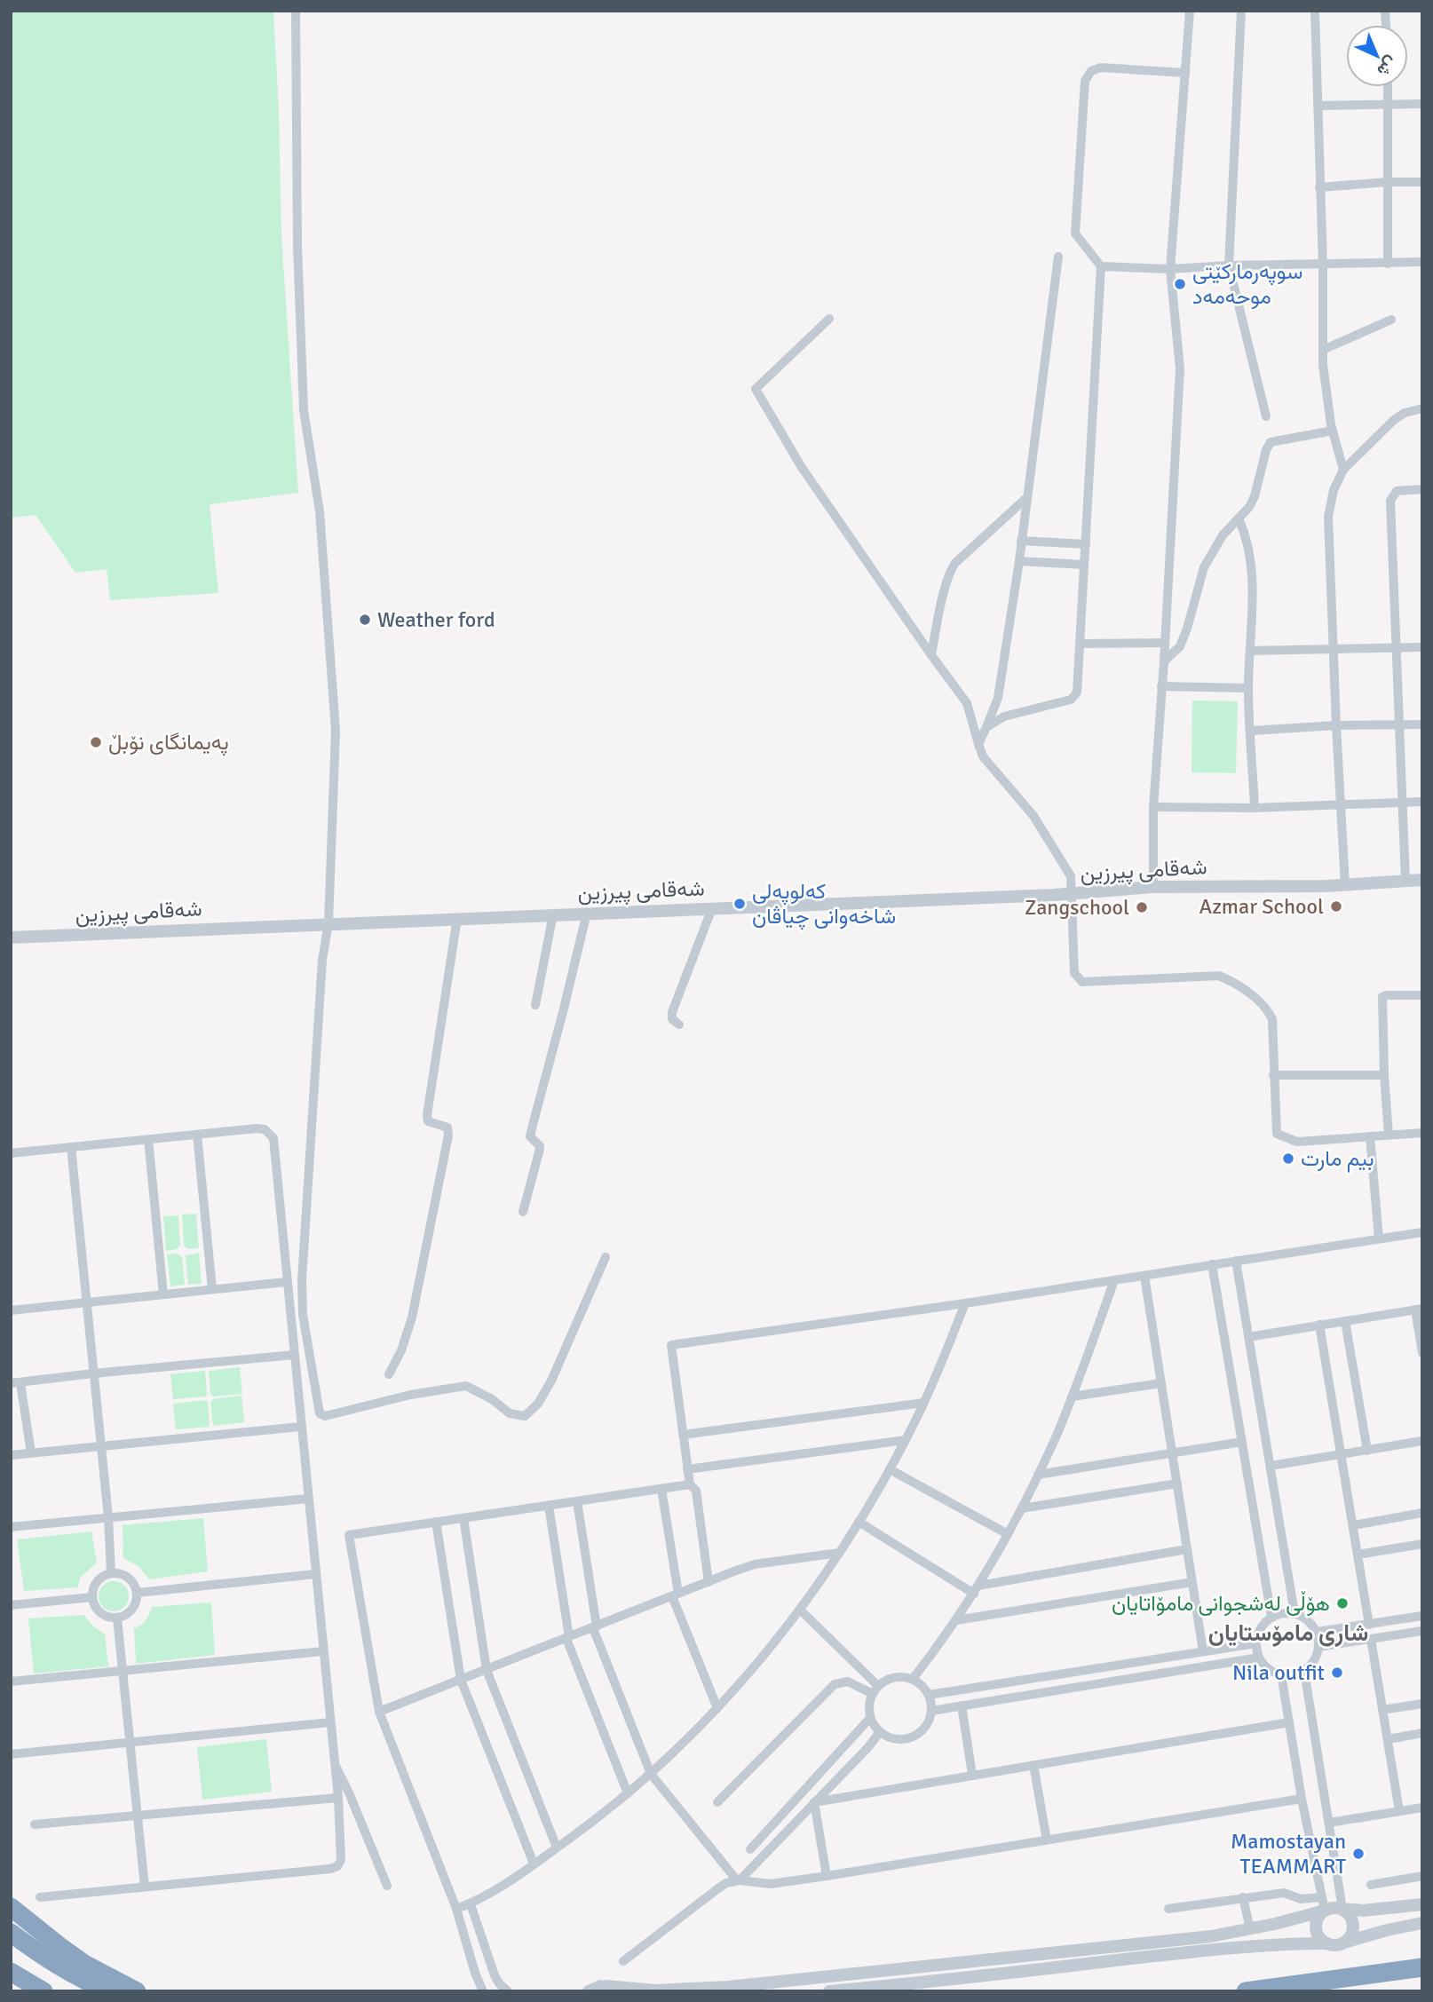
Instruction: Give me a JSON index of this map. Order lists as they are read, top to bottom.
{
  "streets": {
    "street": ["شەقامی پیرزین"]
  },
  "districts": ["شاری مامۆستایان"],
  "places": [
    "سوپەرمارکێتی موحەمەد",
    "Weather ford",
    "پەیمانگای نۆبڵ",
    "کەلوپەلی شاخەوانی چیاڤان",
    "Azmar School",
    "Zangschool",
    "بیم مارت",
    "هۆڵی لەشجوانی مامۆاتایان",
    "Nila outfit",
    "Mamostayan TEAMMART"
  ],
  "north": "bottom right"
}
